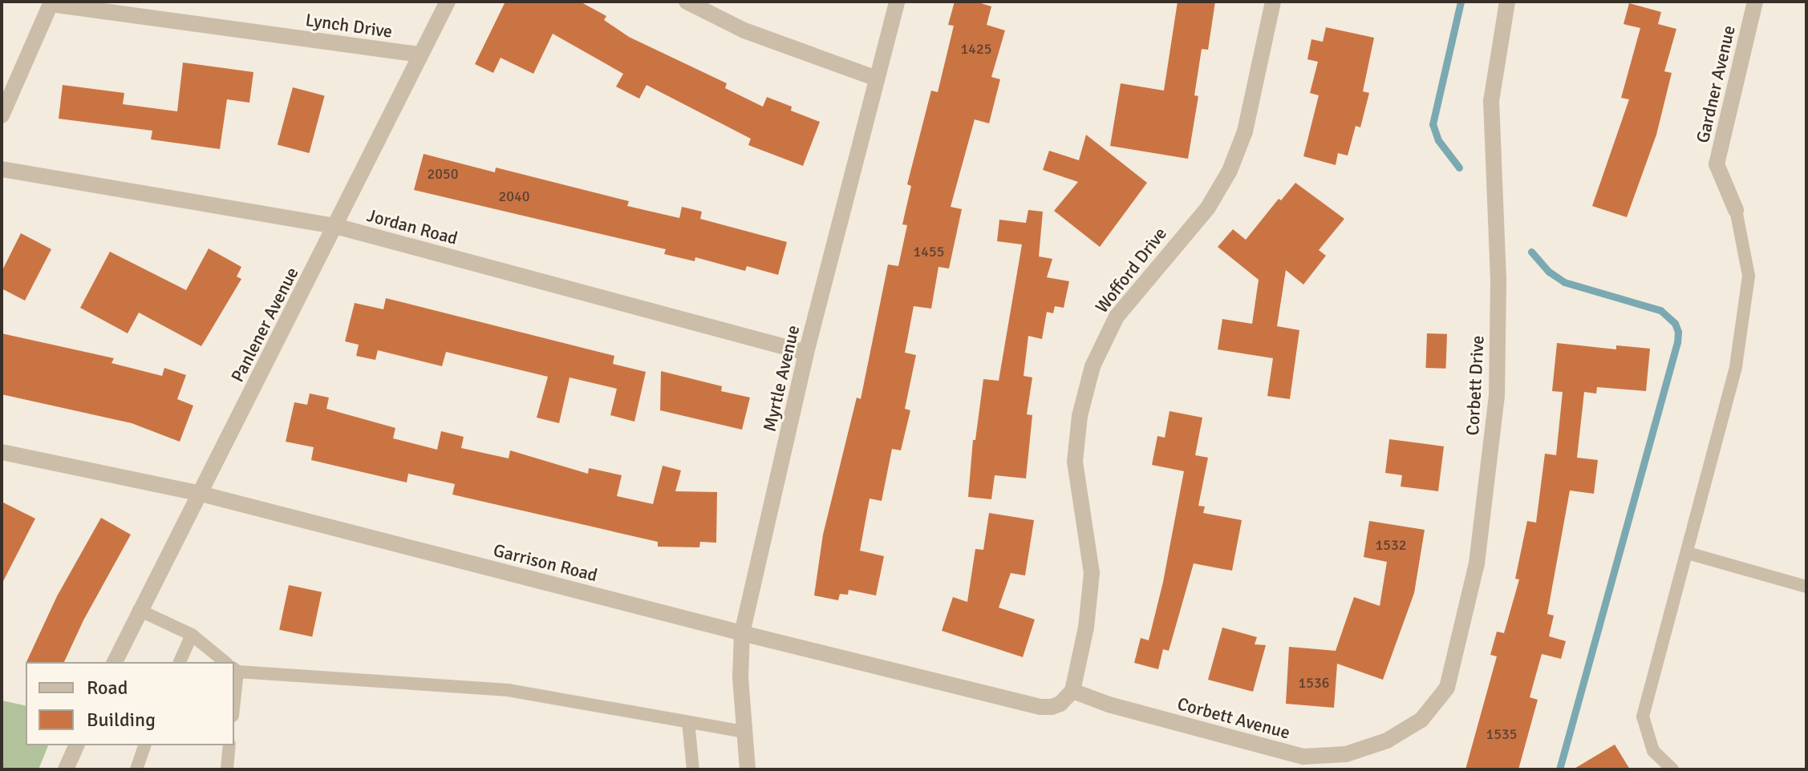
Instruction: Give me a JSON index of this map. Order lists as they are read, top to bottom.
{
  "streets": {
    "street": [
      "Lynch Drive",
      "Gardner Avenue",
      "Jordan Road",
      "Wofford Drive",
      "Panlener Avenue",
      "Myrtle Avenue",
      "Corbett Drive",
      "Garrison Road",
      "Corbett Avenue"
    ]
  },
  "crossings": [
    ["Lynch Drive", "Panlener Avenue"],
    ["Jordan Road", "Panlener Avenue"],
    ["Jordan Road", "Myrtle Avenue"],
    ["Wofford Drive", "Garrison Road"],
    ["Wofford Drive", "Corbett Avenue"],
    ["Panlener Avenue", "Garrison Road"],
    ["Myrtle Avenue", "Garrison Road"],
    ["Corbett Drive", "Corbett Avenue"],
    ["Garrison Road", "Corbett Avenue"]
  ],
  "house_numbers": [
    "1425",
    "2050",
    "2040",
    "1455",
    "1532",
    "1536",
    "1535"
  ],
  "legend": ["Road", "Building"]
}
